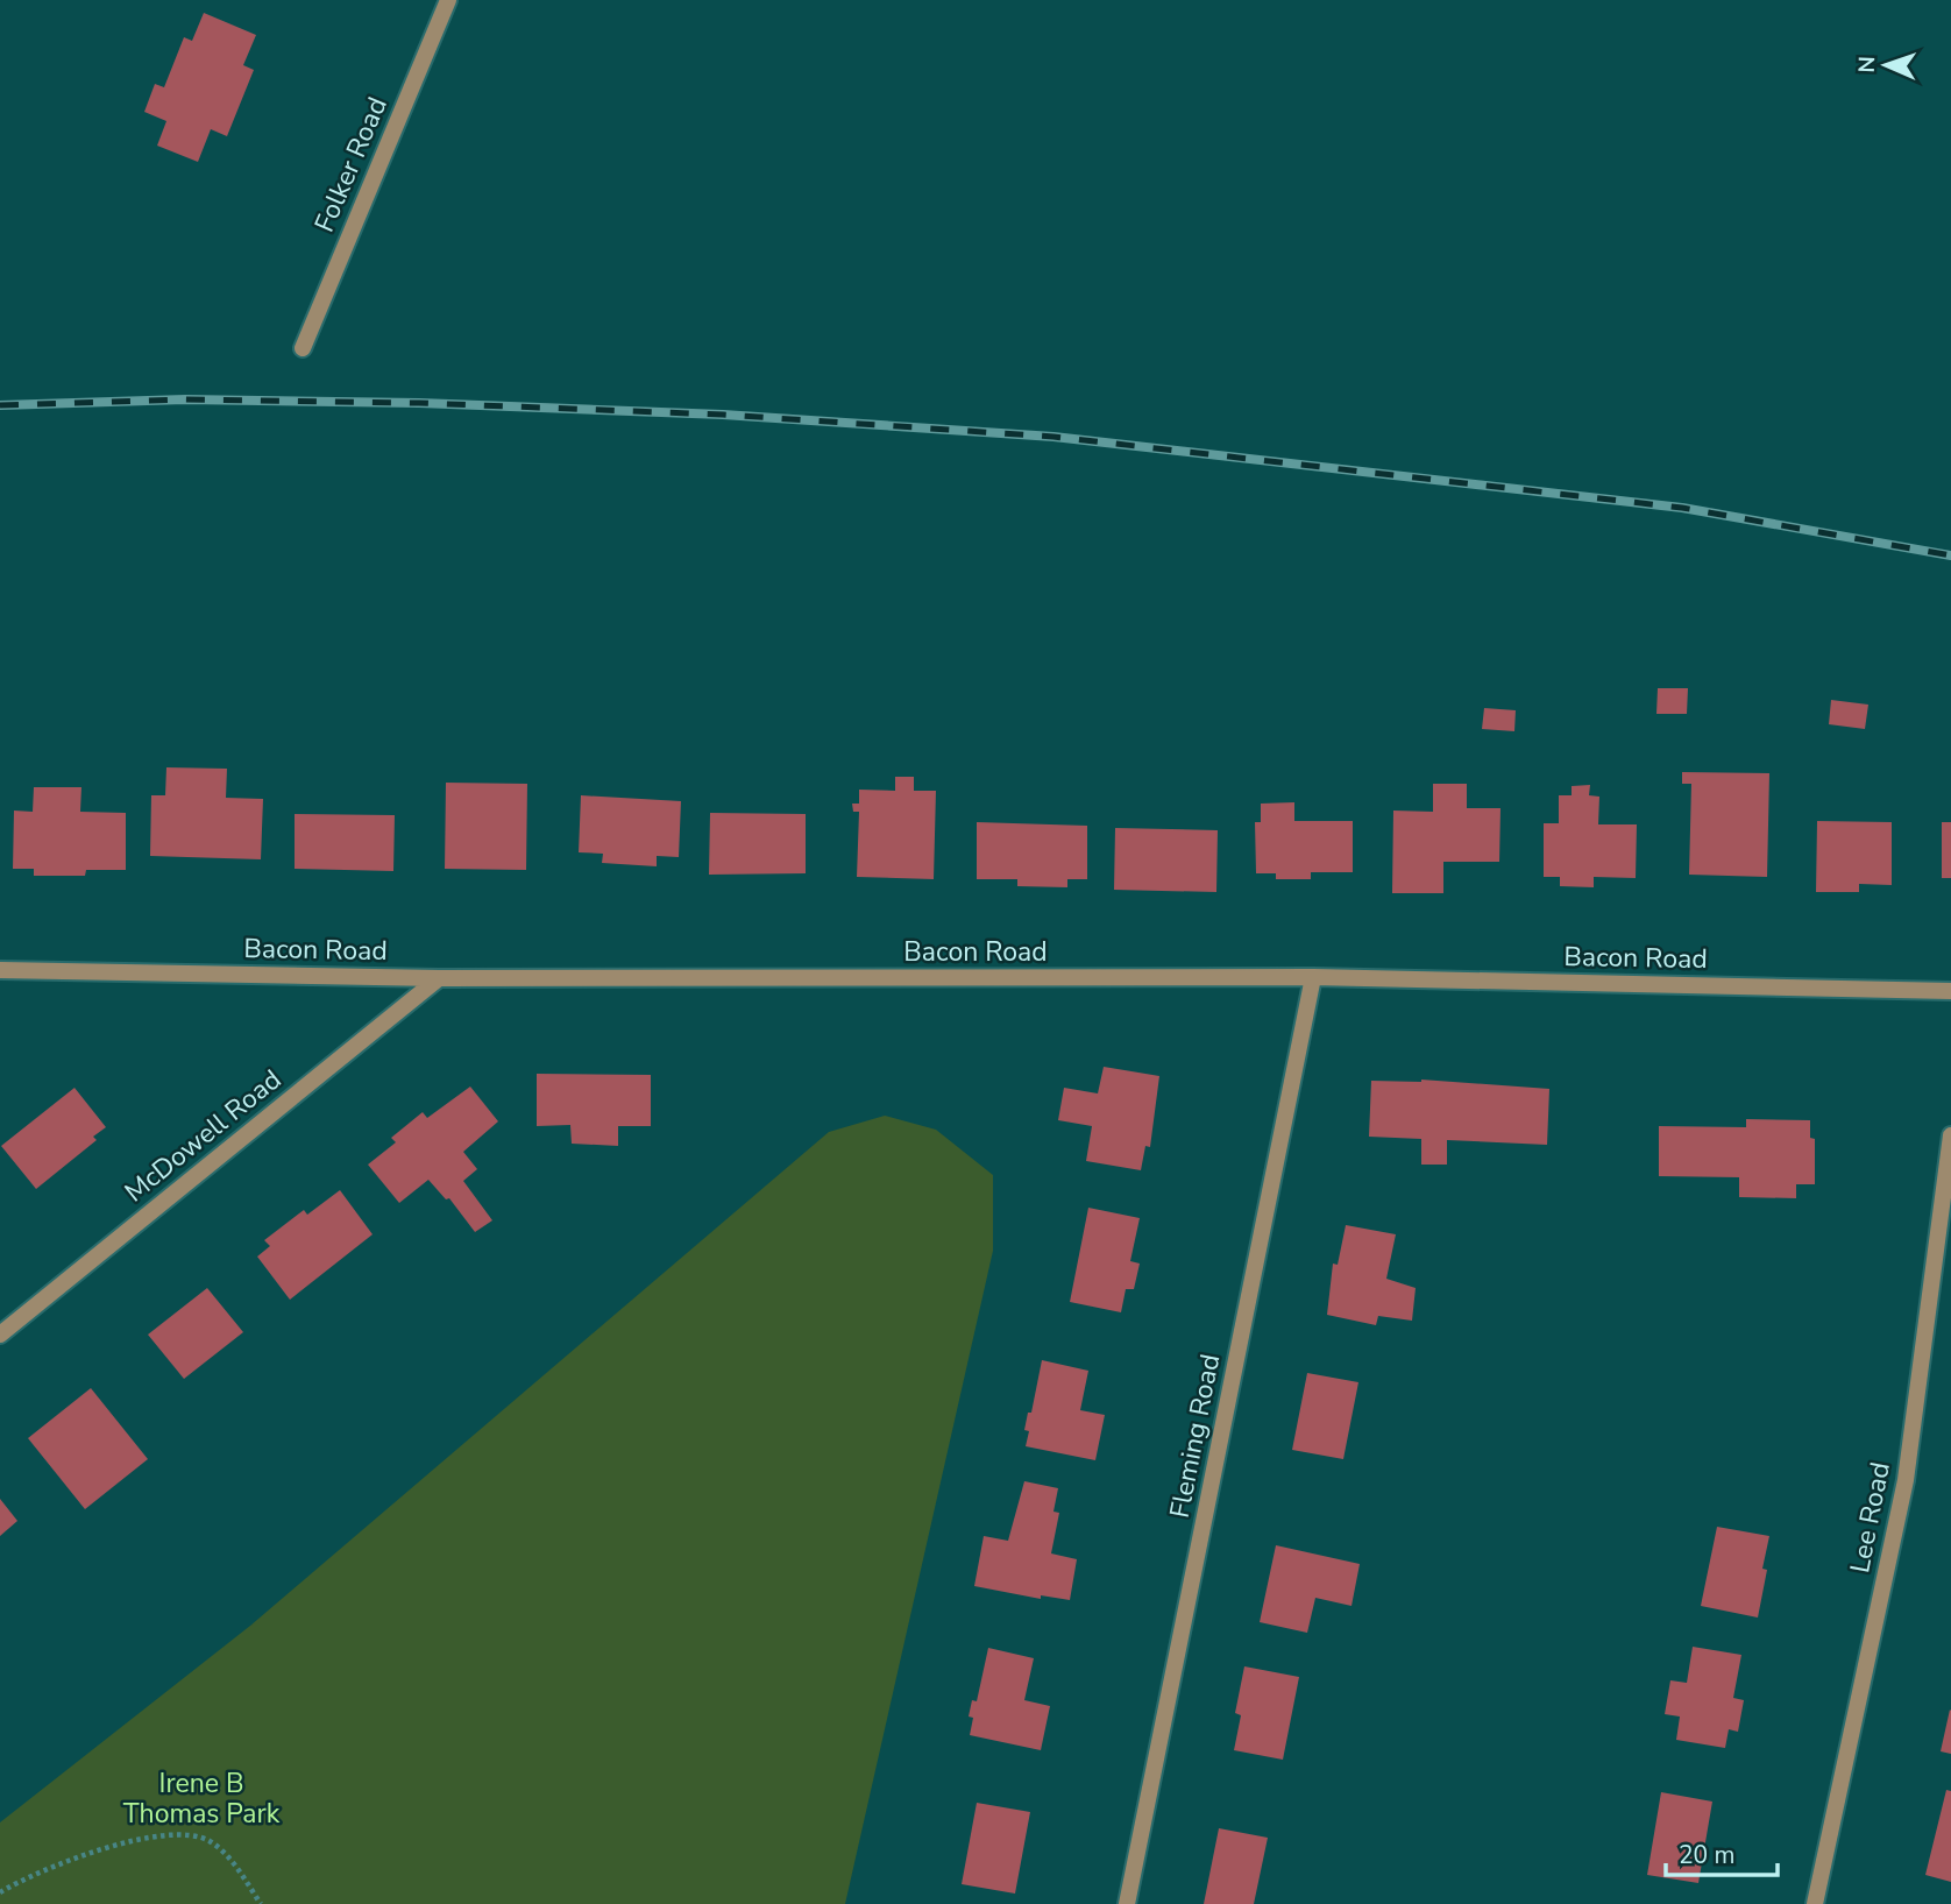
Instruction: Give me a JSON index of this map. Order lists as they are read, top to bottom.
{
  "streets": {
    "street": [
      "Folker Road",
      "Bacon Road",
      "McDowell Road",
      "Fleming Road",
      "Lee Road"
    ]
  },
  "crossings": [
    ["Bacon Road", "McDowell Road"],
    ["Bacon Road", "Fleming Road"]
  ],
  "parks": ["Irene B Thomas Park"],
  "scale_bar": "20 m",
  "north": "left"
}
